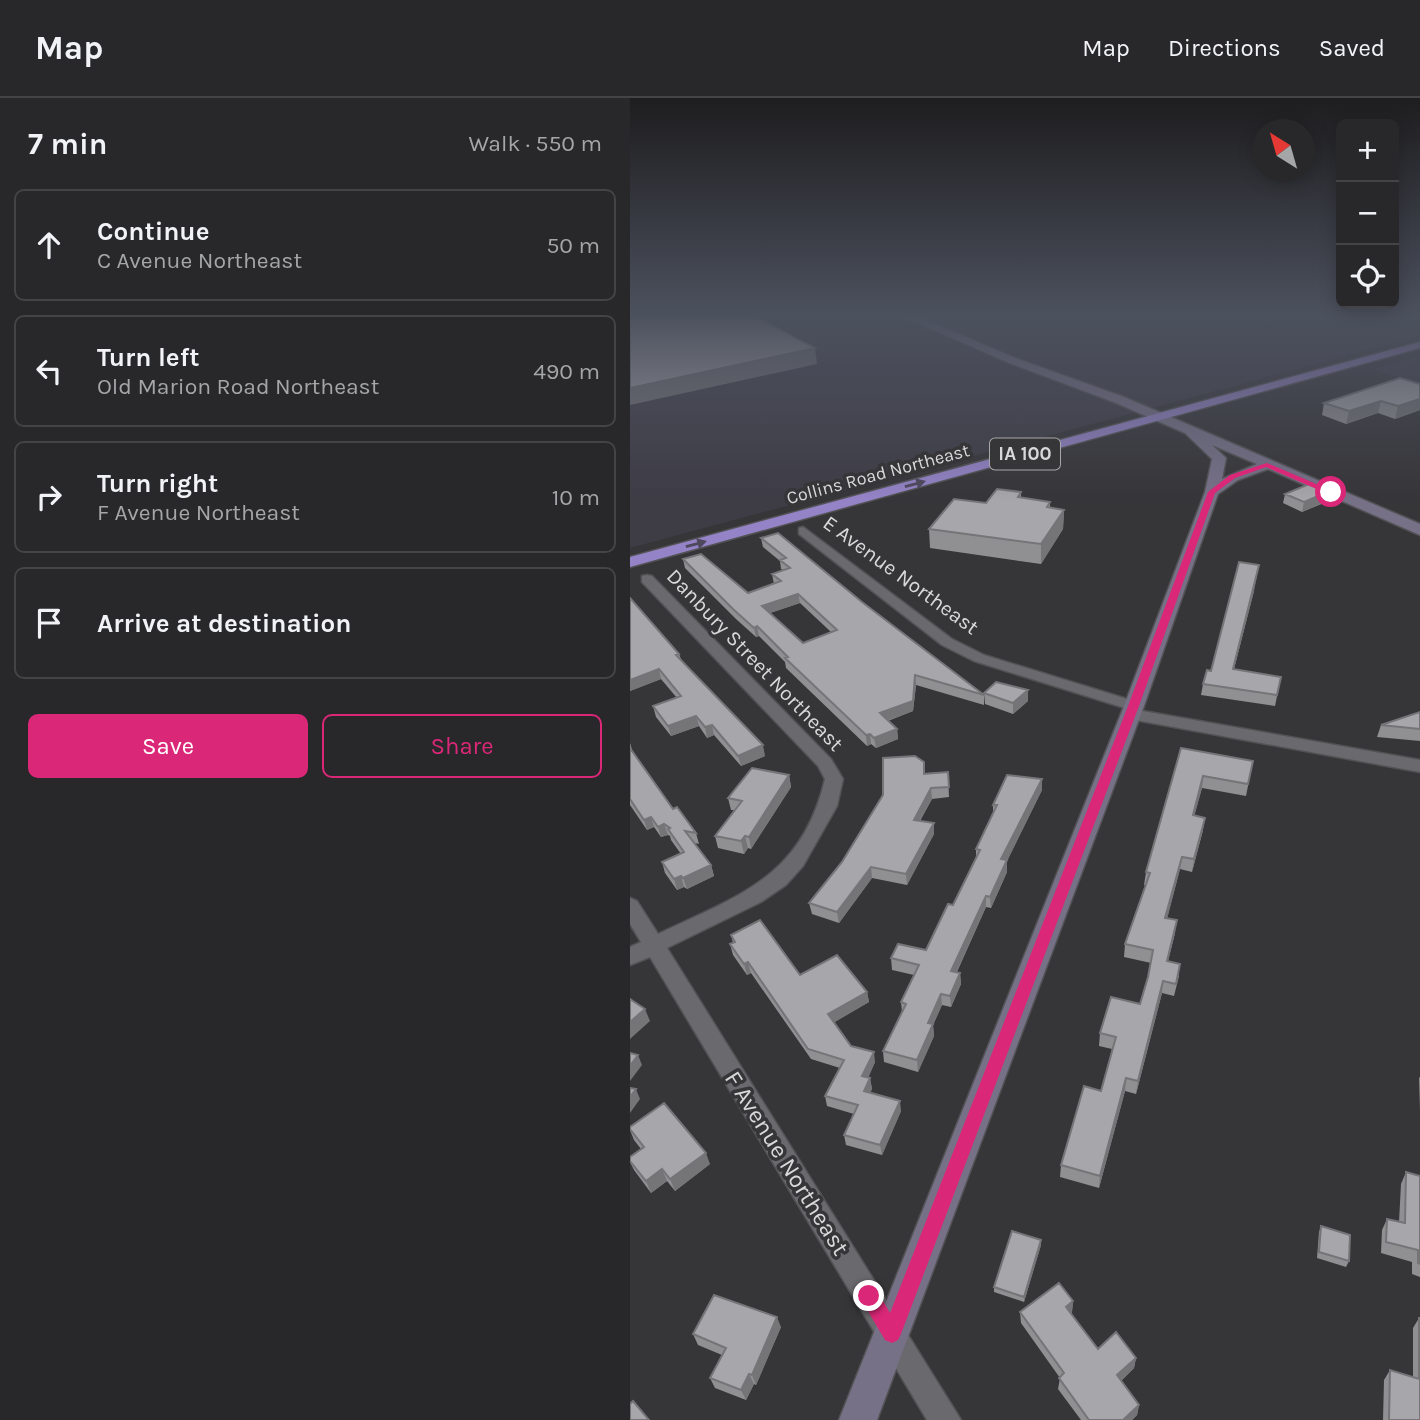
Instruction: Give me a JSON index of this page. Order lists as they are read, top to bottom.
{
  "streets": {
    "highway": ["IA 100", "Collins Road Northeast"],
    "street": ["E Avenue Northeast", "Danbury Street Northeast", "F Avenue Northeast"]
  },
  "crossings": [
    ["Danbury Street Northeast", "F Avenue Northeast"]
  ],
  "north": "top left",
  "page": {
    "header": "Map",
    "nav": ["Map", "Directions", "Saved"],
    "heading": ["7 min", "Walk · 550 m"],
    "map_buttons": ["+", "−"],
    "list": [
      ["Continue", "C Avenue Northeast", "50 m"],
      ["Turn left", "Old Marion Road Northeast", "490 m"],
      ["Turn right", "F Avenue Northeast", "10 m"],
      "Arrive at destination"
    ],
    "buttons": ["Save", "Share"]
  }
}
